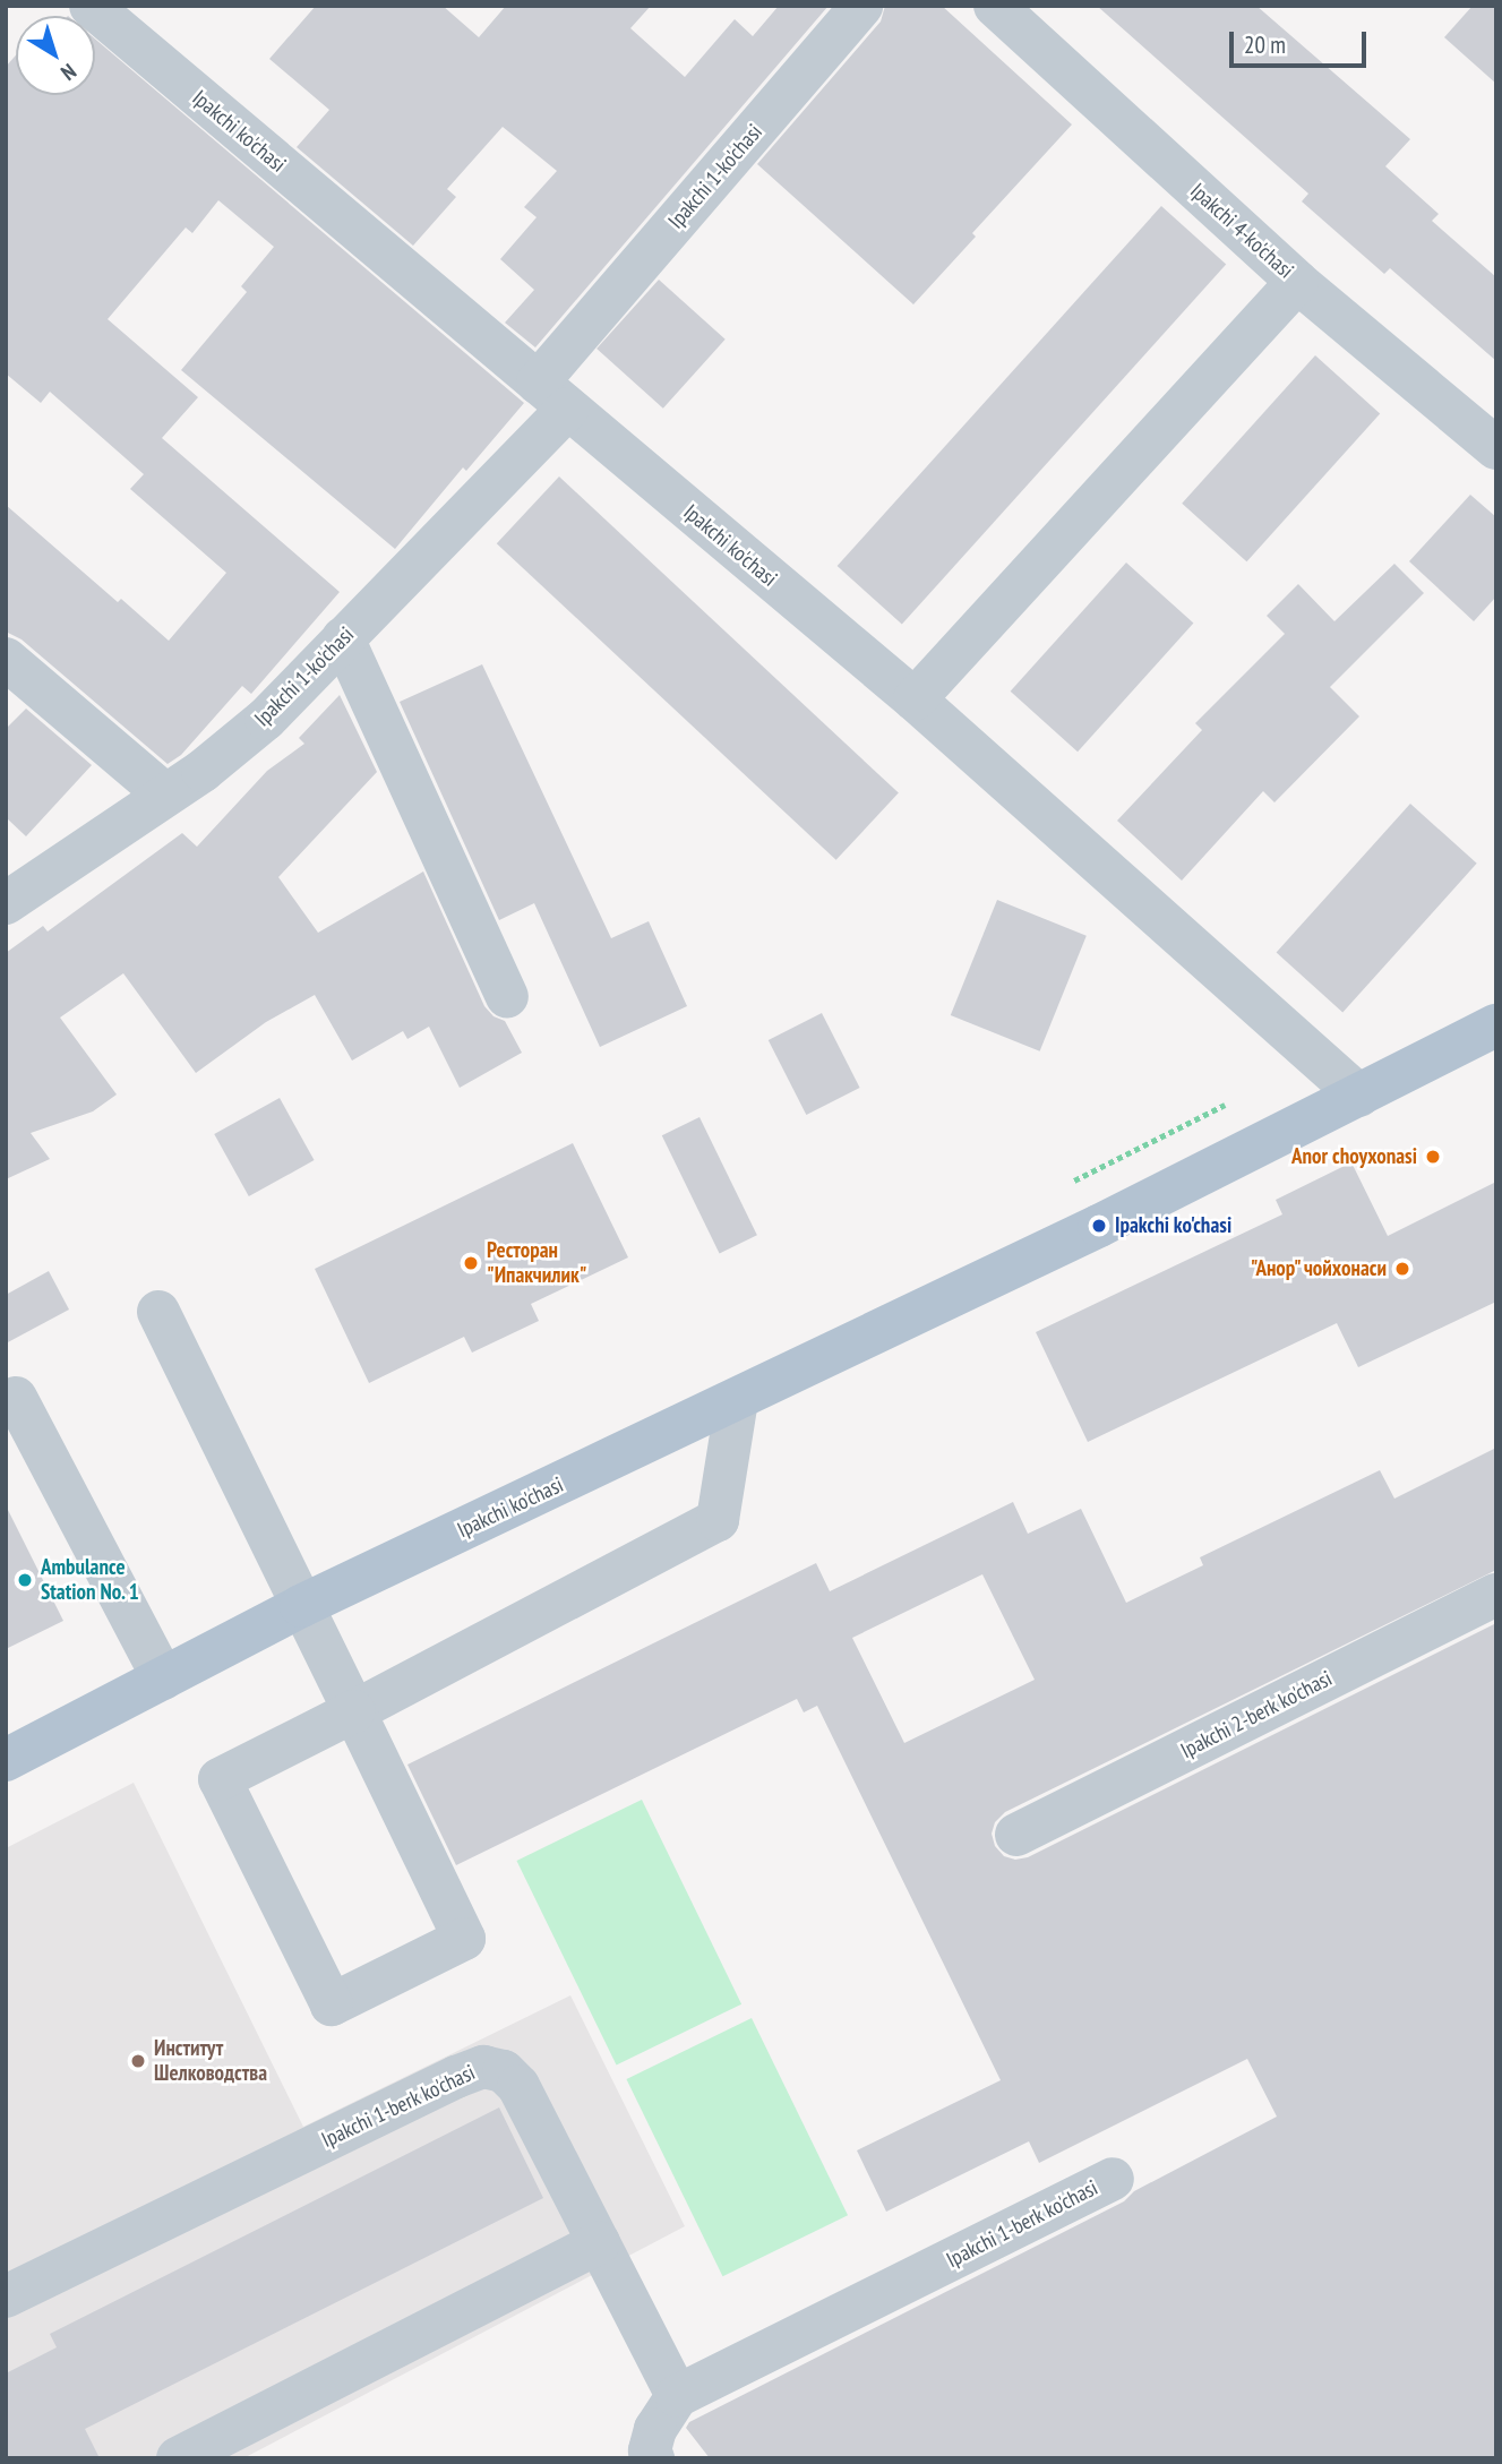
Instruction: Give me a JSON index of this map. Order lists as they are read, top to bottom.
{
  "streets": {
    "main road": ["Ipakchi ko'chasi"],
    "street": [
      "Ipakchi 1-ko'chasi",
      "Ipakchi 4-ko'chasi",
      "Ipakchi 2-berk ko'chasi",
      "Ipakchi 1-berk ko'chasi"
    ]
  },
  "crossings": [
    ["Ipakchi ko'chasi", "Ipakchi 1-ko'chasi"]
  ],
  "places": [
    "Anor choyxonasi",
    "Ipakchi ko'chasi",
    "Ресторан \"Ипакчилик\"",
    "\"Анор\" чойхонаси",
    "Ambulance Station No. 1",
    "Институт Шелководства"
  ],
  "scale_bar": "20 m",
  "north": "bottom right"
}
